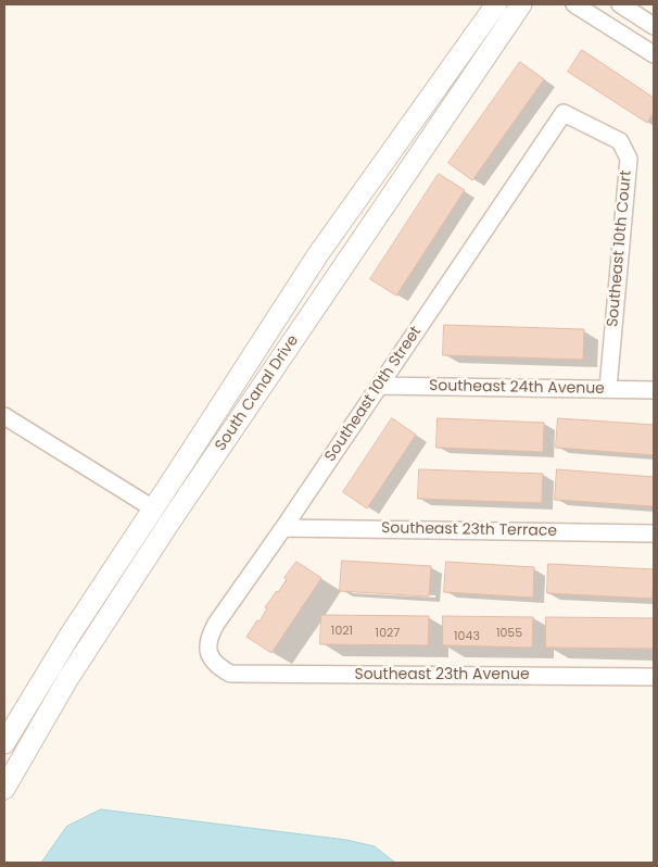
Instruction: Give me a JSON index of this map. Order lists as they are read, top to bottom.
{
  "streets": {
    "street": [
      "Southeast 10th Court",
      "Southeast 24th Avenue",
      "South Canal Drive",
      "Southeast 10th Street",
      "Southeast 23th Terrace",
      "Southeast 23th Avenue"
    ]
  },
  "crossings": [
    ["Southeast 10th Court", "Southeast 24th Avenue"],
    ["Southeast 10th Court", "Southeast 10th Street"],
    ["Southeast 24th Avenue", "Southeast 10th Street"],
    ["Southeast 10th Street", "Southeast 23th Terrace"],
    ["Southeast 10th Street", "Southeast 23th Avenue"]
  ],
  "house_numbers": [
    "1021",
    "1027",
    "1055",
    "1043"
  ]
}
